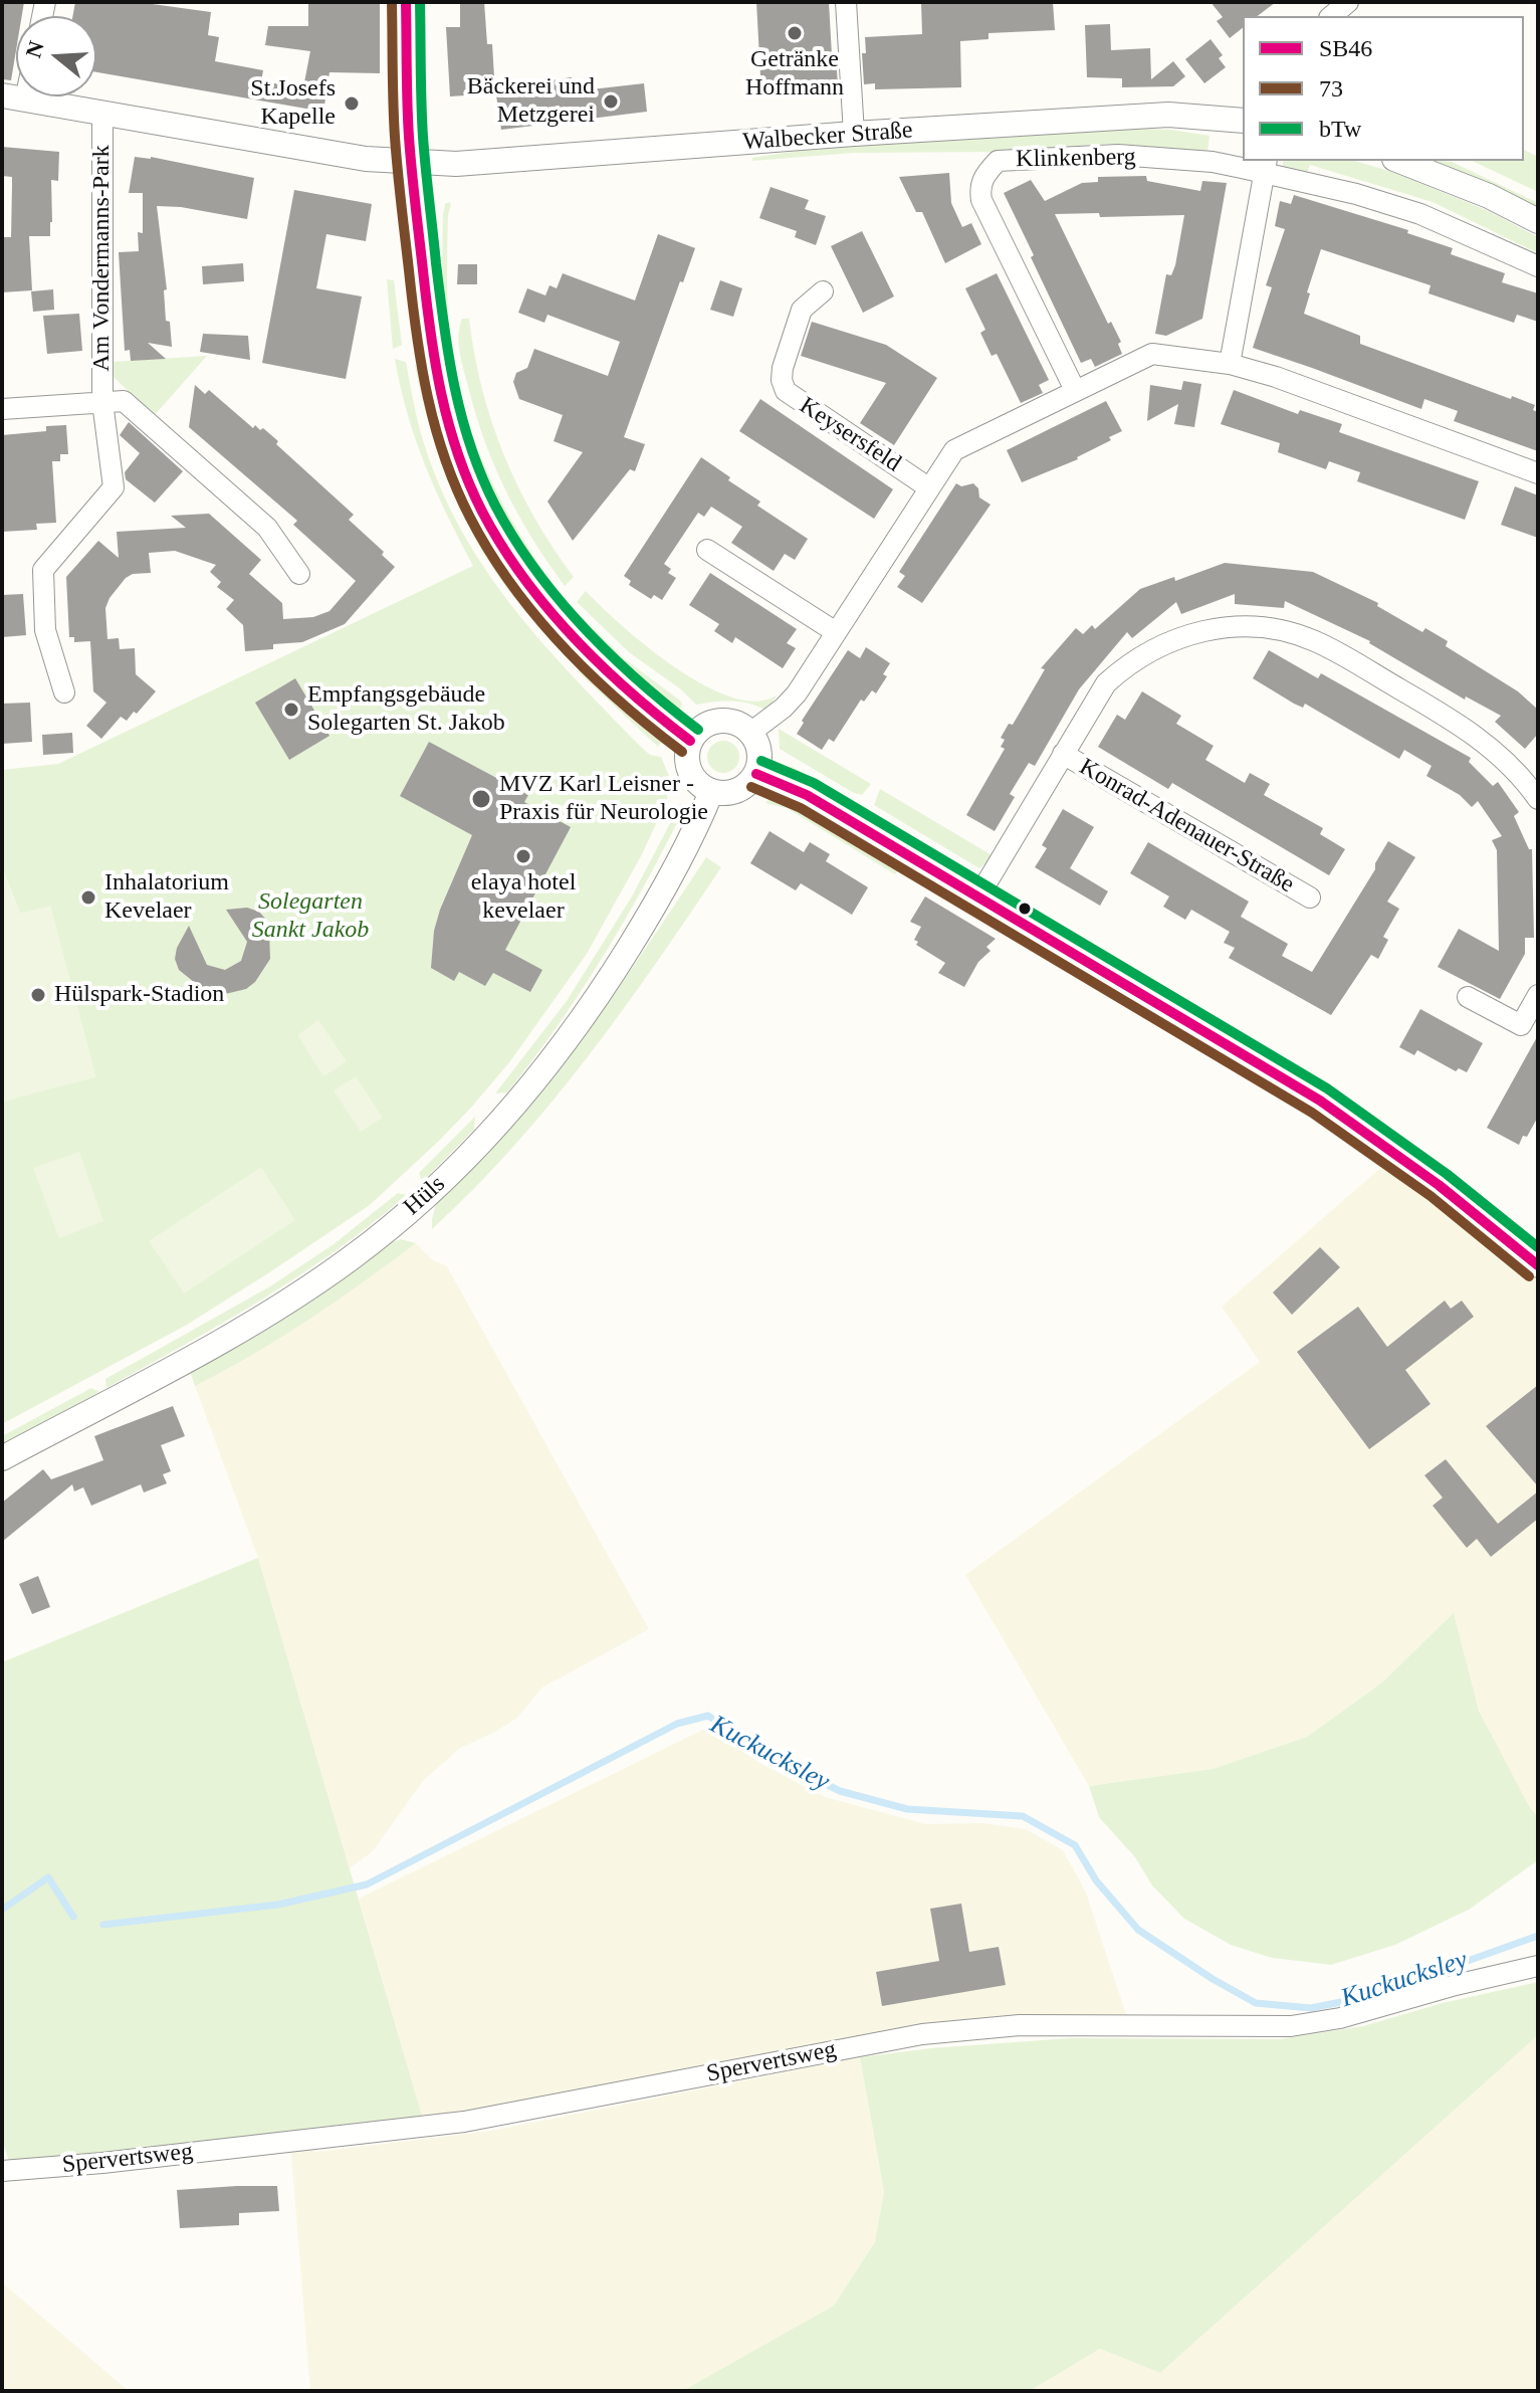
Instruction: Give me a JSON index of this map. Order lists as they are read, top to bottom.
{
  "streets": {
    "street": [
      "Walbecker Straße",
      "Klinkenberg",
      "Am Vondermanns-Park",
      "Keysersfeld",
      "Konrad-Adenauer-Straße",
      "Hüls",
      "Spervertsweg"
    ]
  },
  "crossings": [
    ["Walbecker Straße", "Am Vondermanns-Park"]
  ],
  "water": ["Kuckucksley"],
  "parks": ["Solegarten Sankt Jakob"],
  "places": [
    "Getränke Hoffmann",
    "Bäckerei und Metzgerei",
    "St.Josefs Kapelle",
    "Empfangsgebäude Solegarten St. Jakob",
    "MVZ Karl Leisner - Praxis für Neurologie",
    "elaya hotel kevelaer",
    "Inhalatorium Kevelaer",
    "Hülspark-Stadion"
  ],
  "lines": ["transit line SB46", "transit line 73", "transit line bTw"],
  "legend": ["SB46", "73", "bTw"],
  "north": "left"
}
